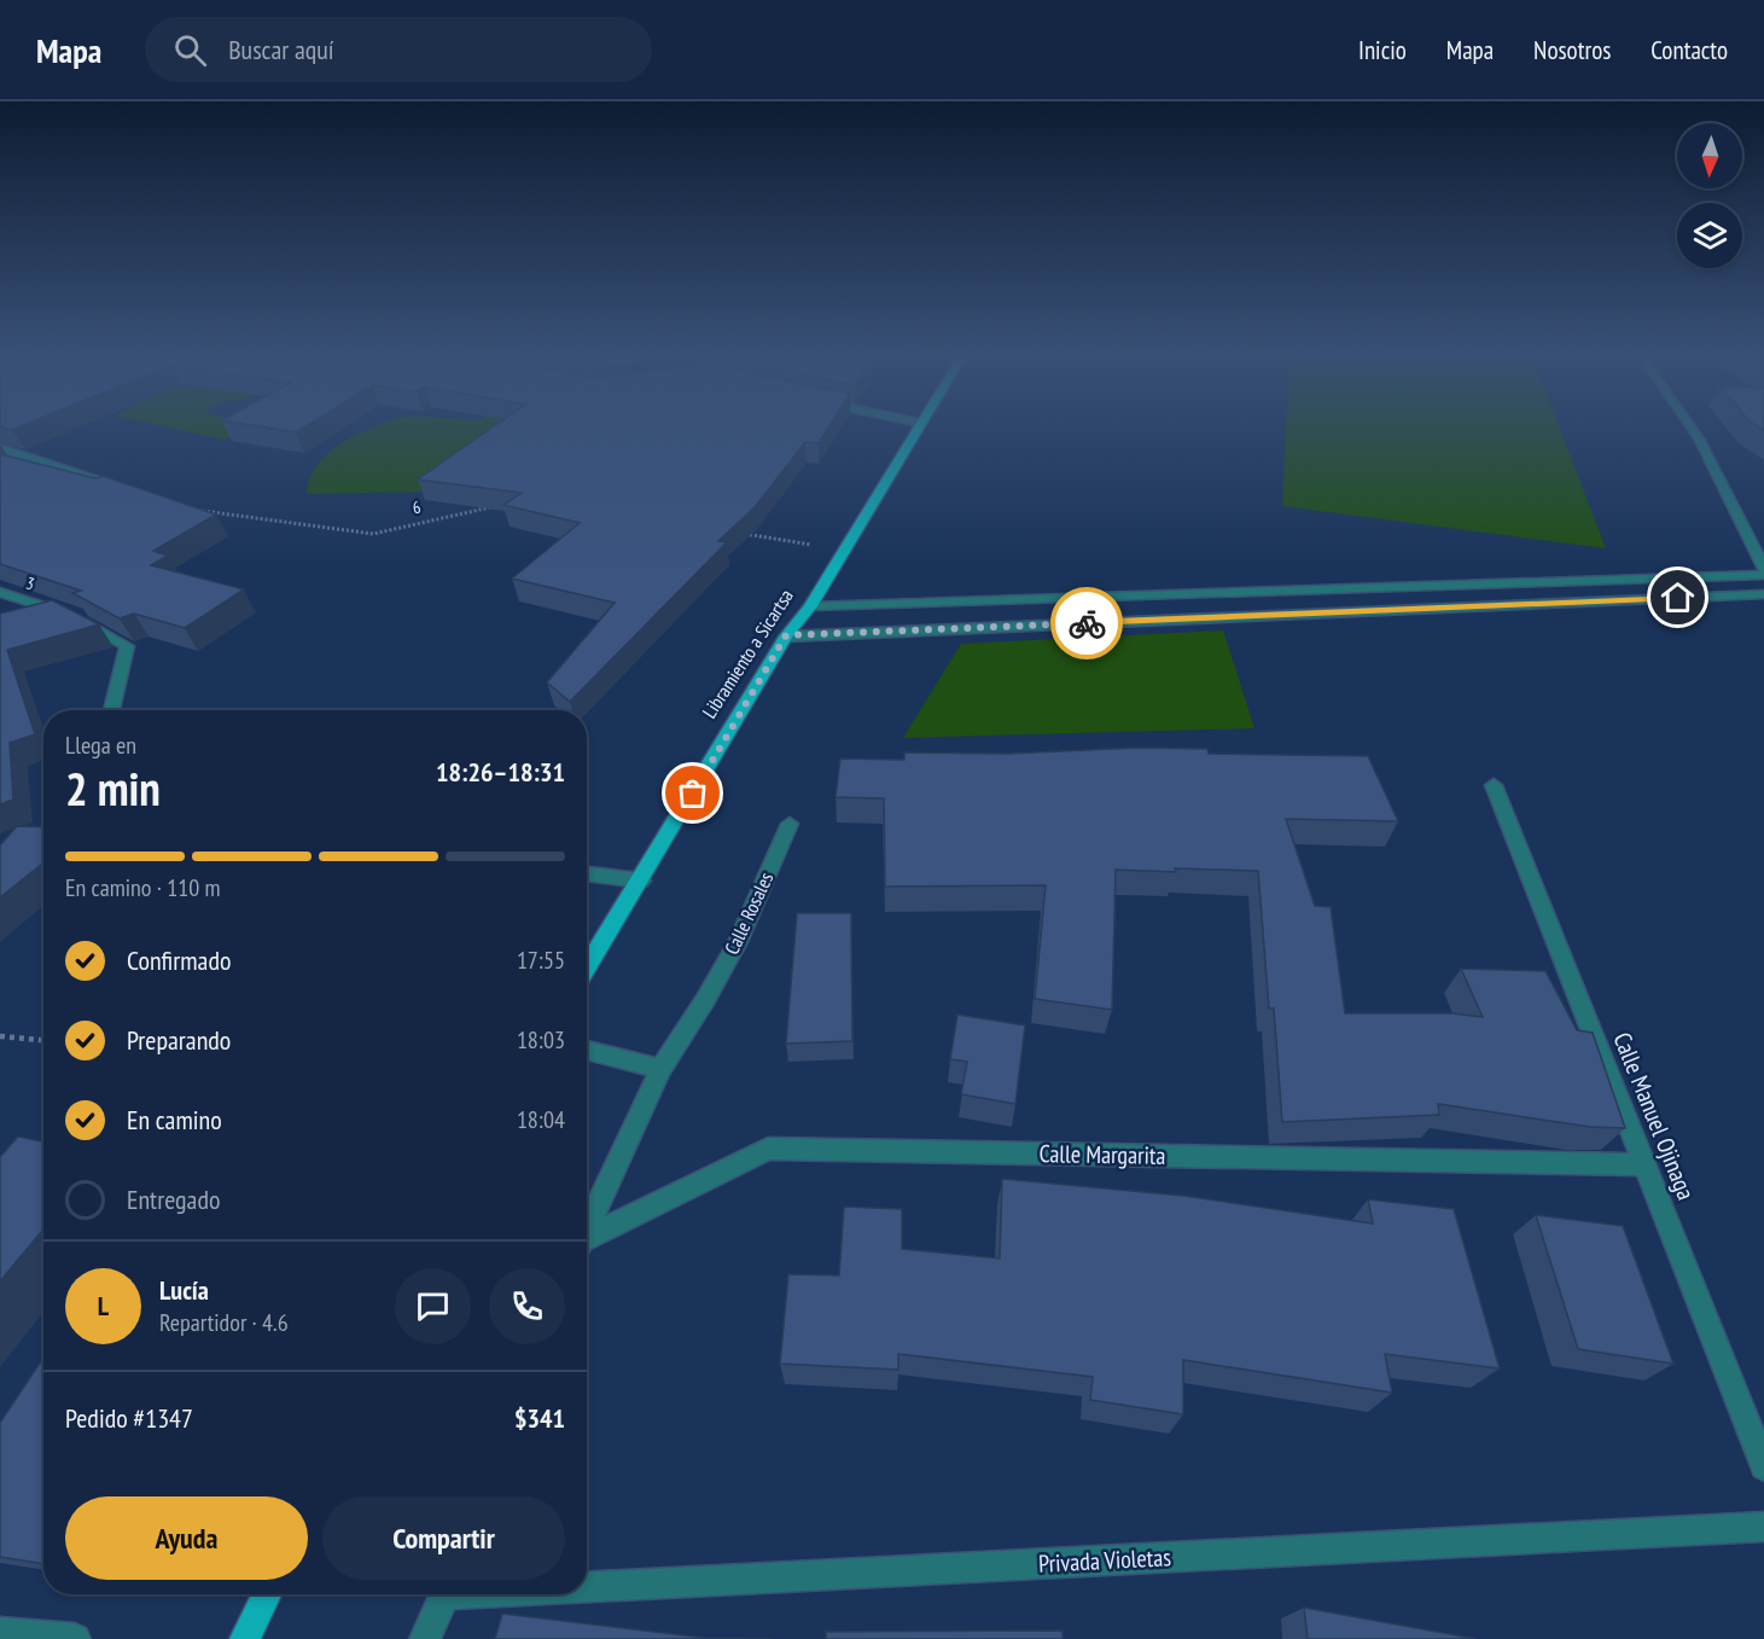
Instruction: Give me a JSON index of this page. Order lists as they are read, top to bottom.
{
  "streets": {
    "main road": ["Libramiento a Sicartsa"],
    "street": [
      "3",
      "Calle Rosales",
      "Calle Manuel Ojinaga",
      "Calle Margarita",
      "Privada Violetas"
    ],
    "path": ["6"]
  },
  "crossings": [
    ["Calle Manuel Ojinaga", "Calle Margarita"]
  ],
  "north": "bottom",
  "page": {
    "header": "Mapa",
    "search": "Buscar aquí",
    "nav": [
      "Inicio",
      "Mapa",
      "Nosotros",
      "Contacto"
    ],
    "heading": ["2 min", "Llega en", "18:26–18:31"],
    "panel": [
      "Lucía",
      "Repartidor · 4.6",
      "Pedido #1347",
      "$341"
    ],
    "bar": "En camino · 110 m",
    "list": [
      ["Confirmado", "17:55"],
      ["Preparando", "18:03"],
      ["En camino", "18:04"],
      "Entregado"
    ],
    "round": "L",
    "buttons": ["Ayuda", "Compartir"]
  }
}
